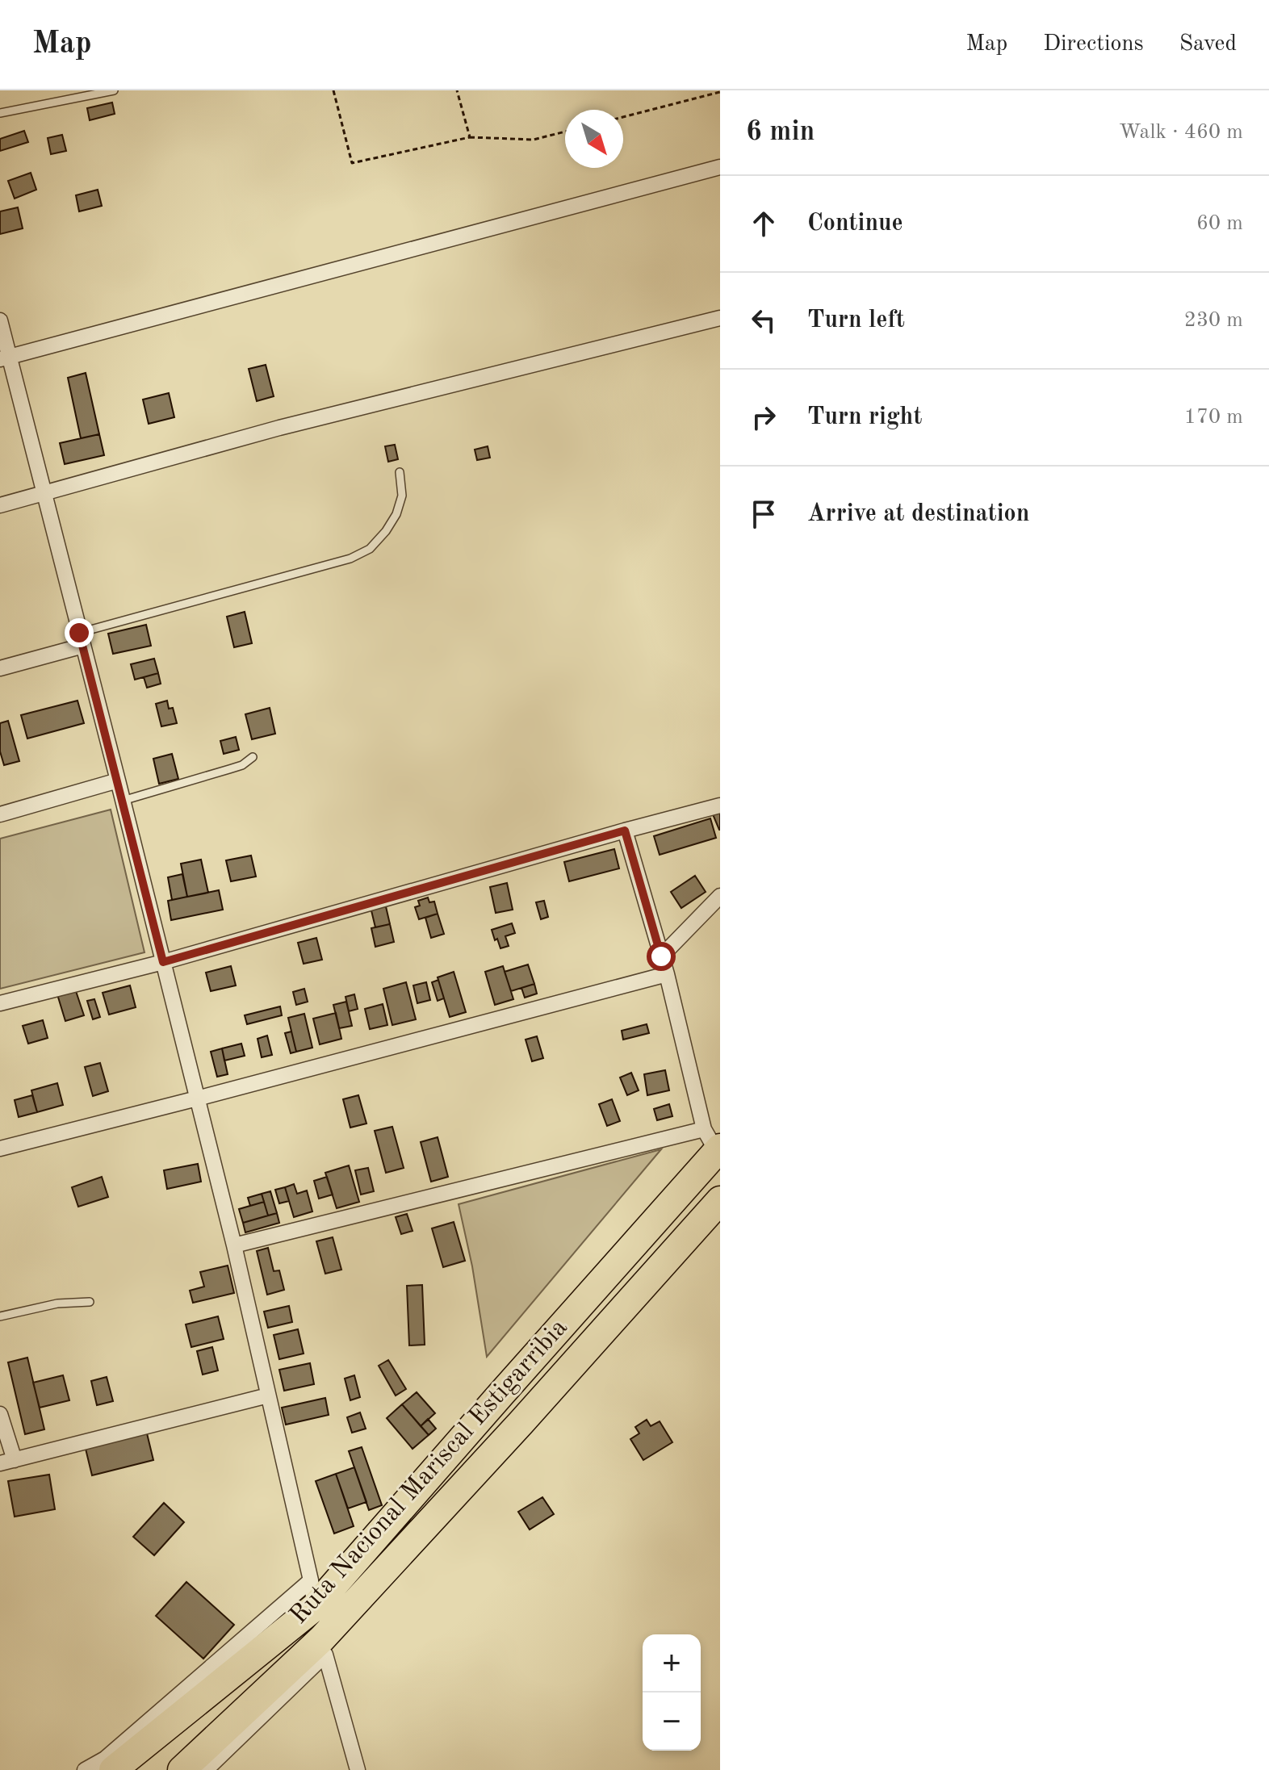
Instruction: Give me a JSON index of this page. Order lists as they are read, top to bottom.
{
  "streets": {
    "highway": ["Ruta Nacional Mariscal Estigarribia"]
  },
  "north": "bottom right",
  "page": {
    "header": "Map",
    "nav": ["Map", "Directions", "Saved"],
    "heading": ["6 min", "Walk · 460 m"],
    "list": [
      ["Continue", "60 m"],
      ["Turn left", "230 m"],
      ["Turn right", "170 m"],
      "Arrive at destination"
    ],
    "map_buttons": ["+", "−"]
  }
}
